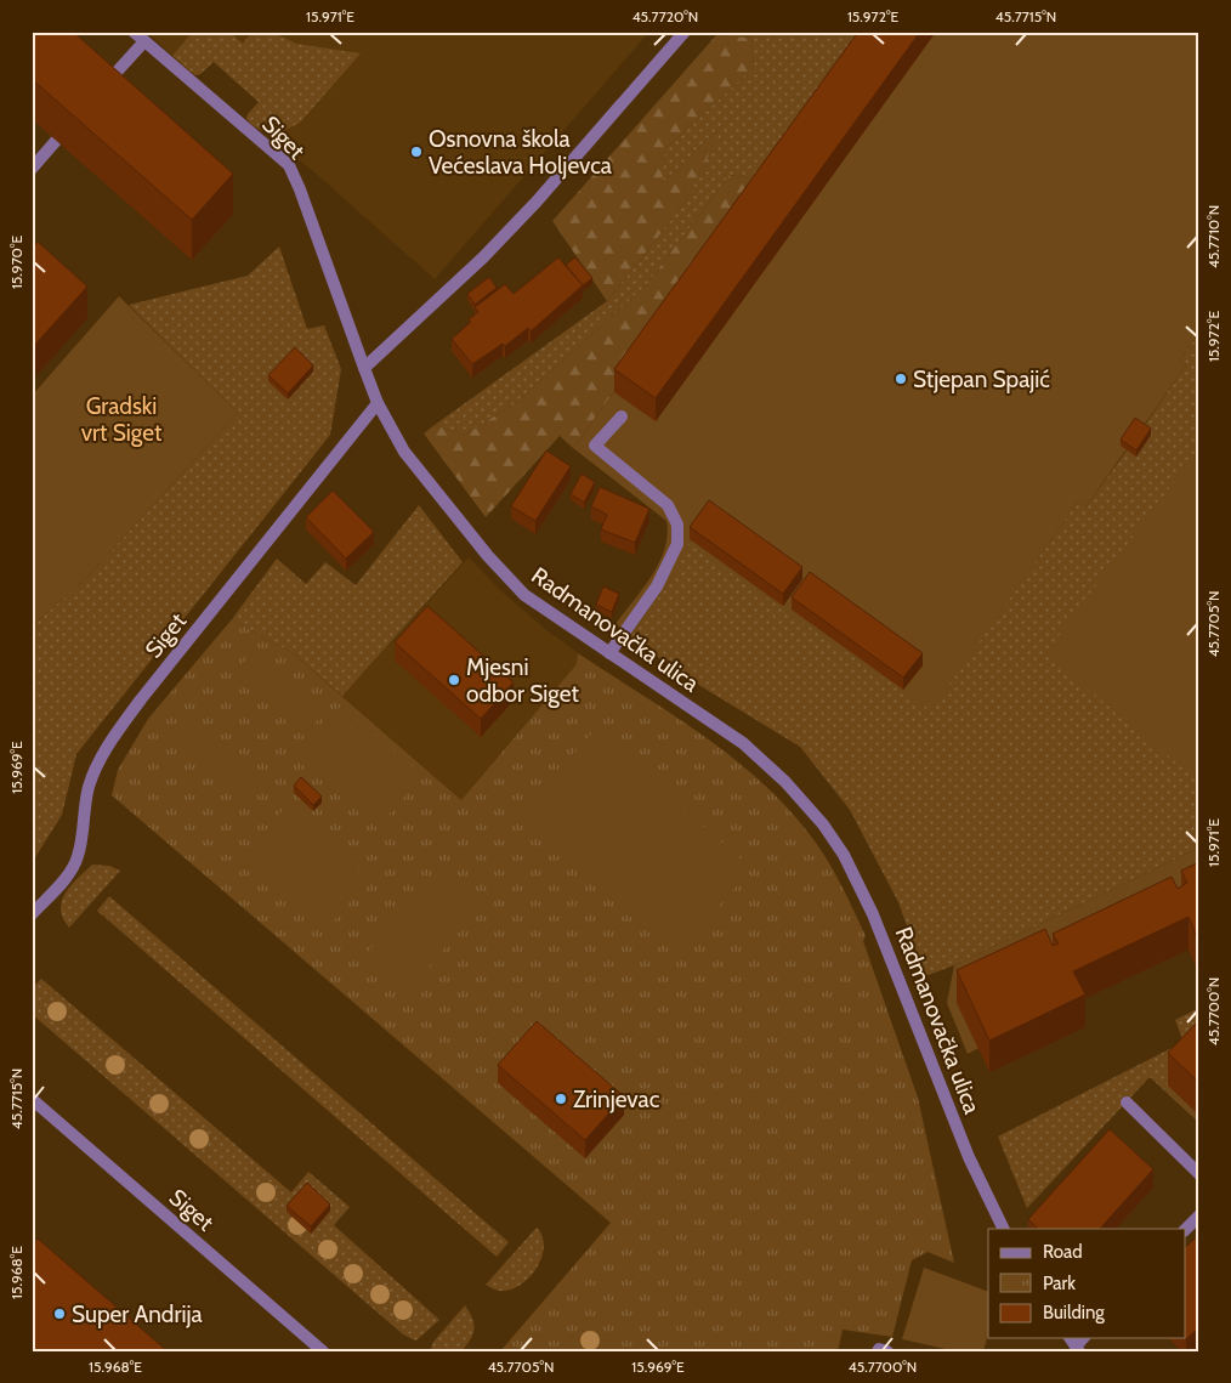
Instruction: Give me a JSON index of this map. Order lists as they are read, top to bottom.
{
  "streets": {
    "street": ["Siget", "Radmanovačka ulica"]
  },
  "crossings": [
    ["Siget", "Radmanovačka ulica"]
  ],
  "parks": ["Gradski vrt Siget"],
  "places": [
    "Osnovna škola Većeslava Holjevca",
    "Stjepan Spajić",
    "Mjesni odbor Siget",
    "Zrinjevac",
    "Super Andrija"
  ],
  "legend": ["Road", "Park", "Building"],
  "coordinates": [
    "15.971°E",
    "45.7720°N",
    "15.972°E",
    "45.7715°N",
    "45.7710°N",
    "15.970°E",
    "45.7705°N",
    "15.969°E",
    "45.7700°N",
    "15.968°E"
  ]
}
